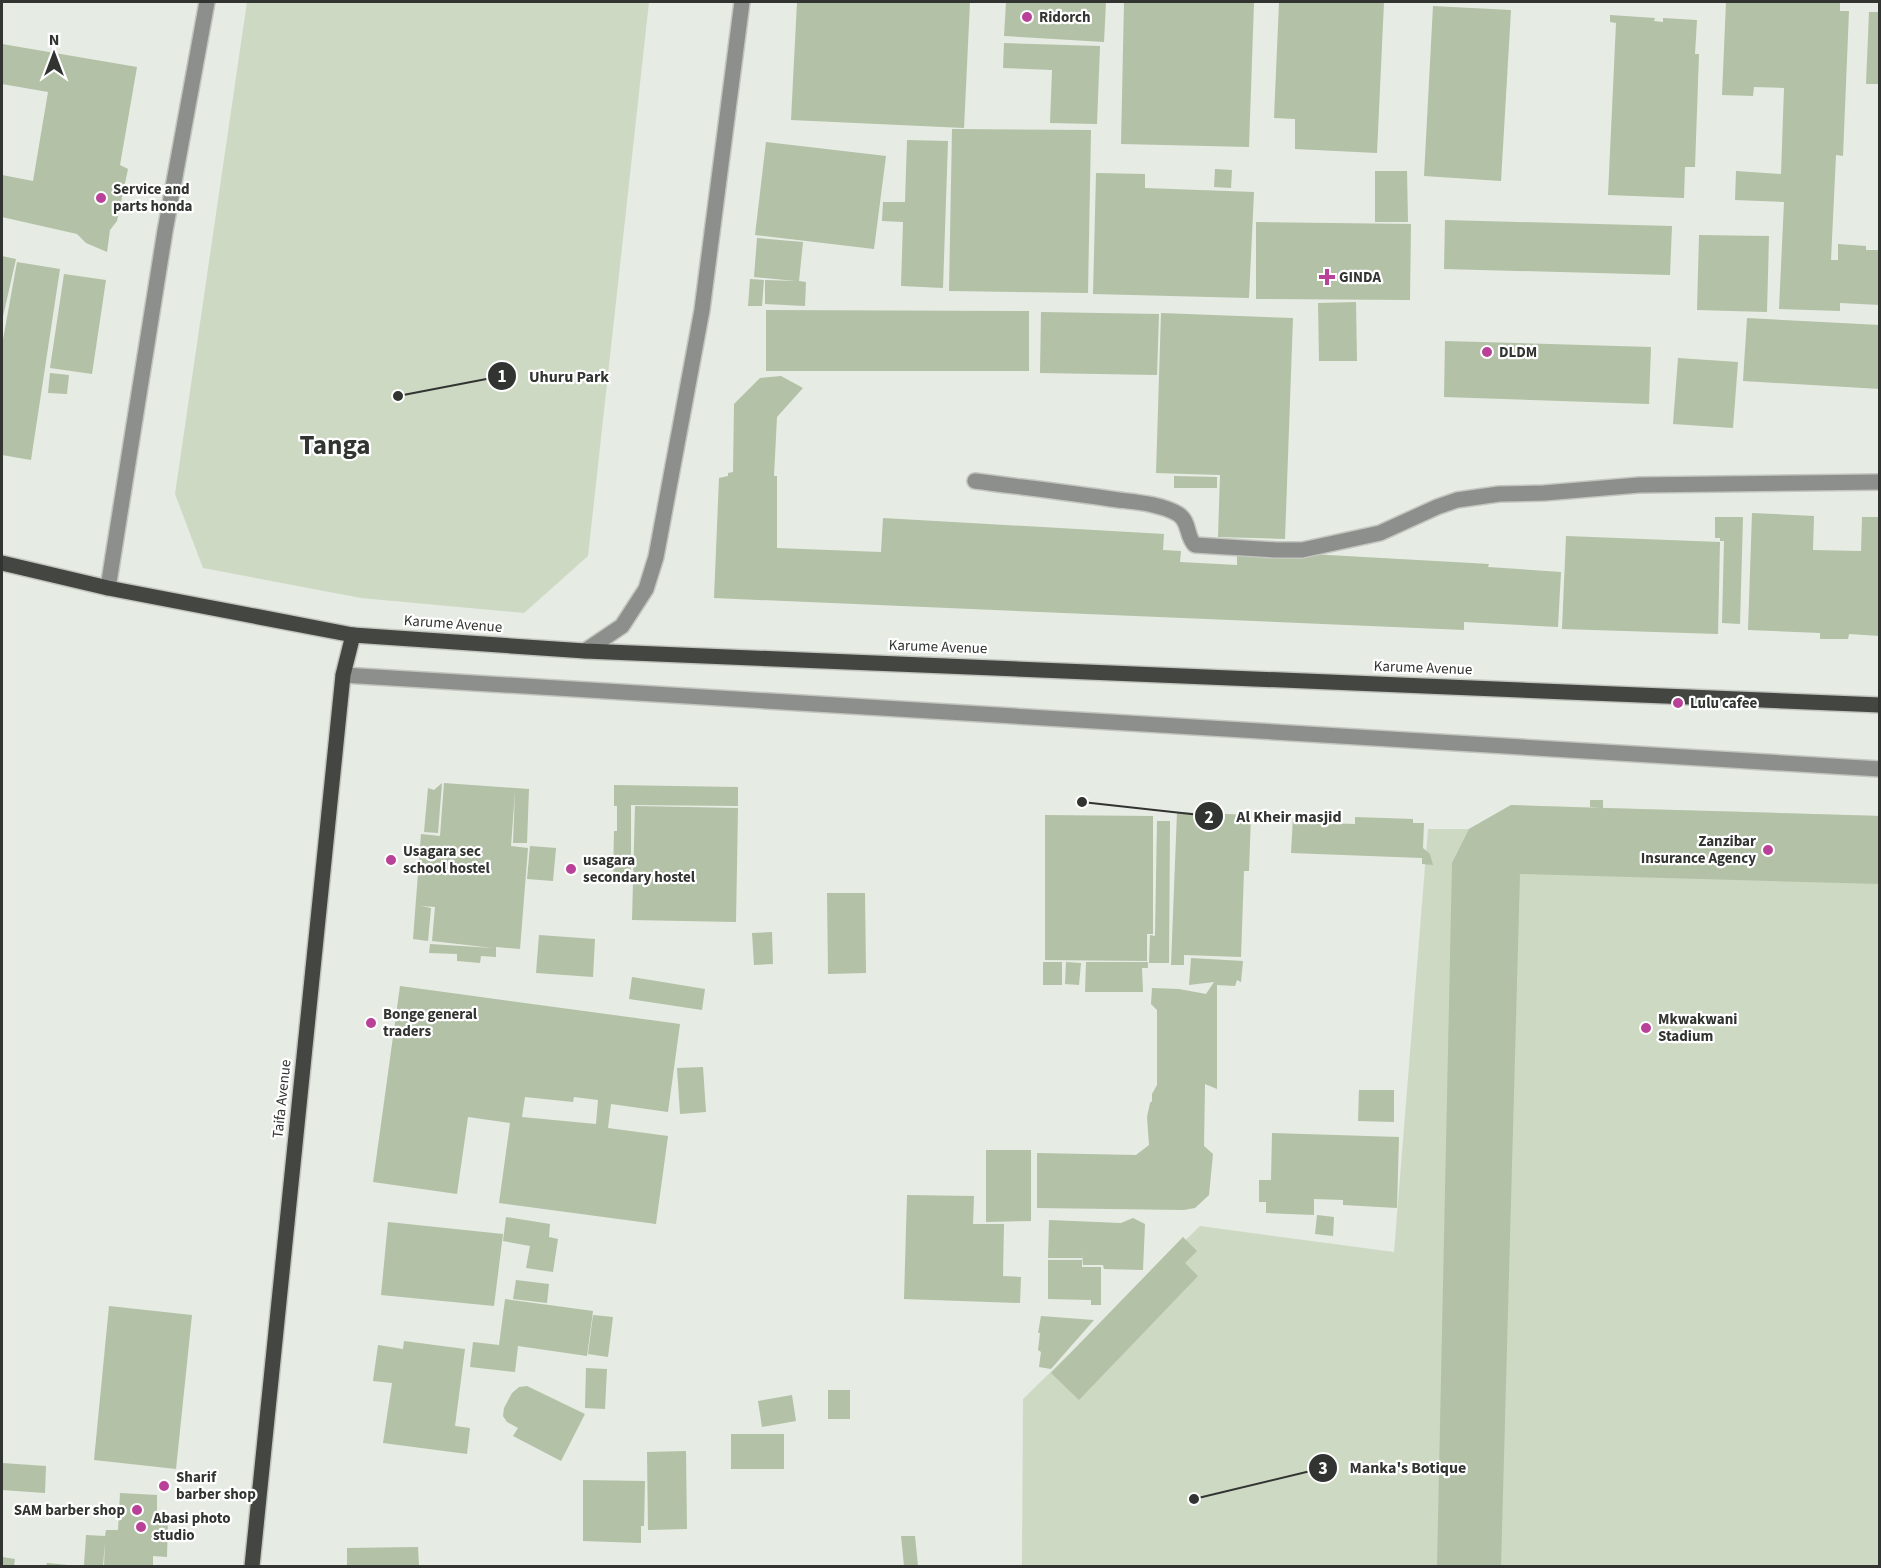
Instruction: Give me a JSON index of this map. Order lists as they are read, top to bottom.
{
  "streets": {
    "main road": ["Karume Avenue", "Taifa Avenue"]
  },
  "crossings": [
    ["Karume Avenue", "Taifa Avenue"]
  ],
  "districts": ["Tanga"],
  "places": {
    "other": [
      "Ridorch",
      "Service and parts honda",
      "DLDM",
      "Uhuru Park",
      "Lulu cafee",
      "Al Kheir masjid",
      "Zanzibar Insurance Agency",
      "Usagara sec school hostel",
      "usagara secondary hostel",
      "Bonge general traders",
      "Mkwakwani Stadium",
      "Sharif barber shop",
      "Manka's Botique",
      "SAM barber shop",
      "Abasi photo studio"
    ],
    "health": ["GINDA"]
  },
  "north": "top"
}
